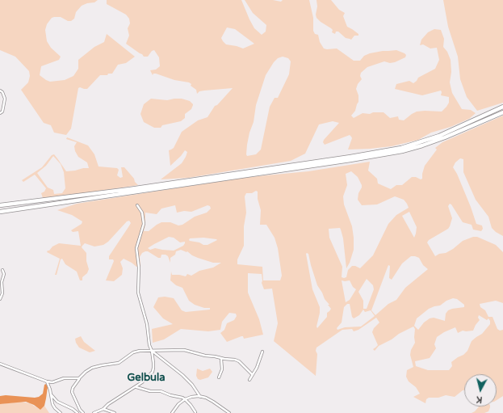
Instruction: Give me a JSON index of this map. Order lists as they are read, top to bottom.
{
  "districts": ["Gelbula"],
  "north": "bottom"
}
